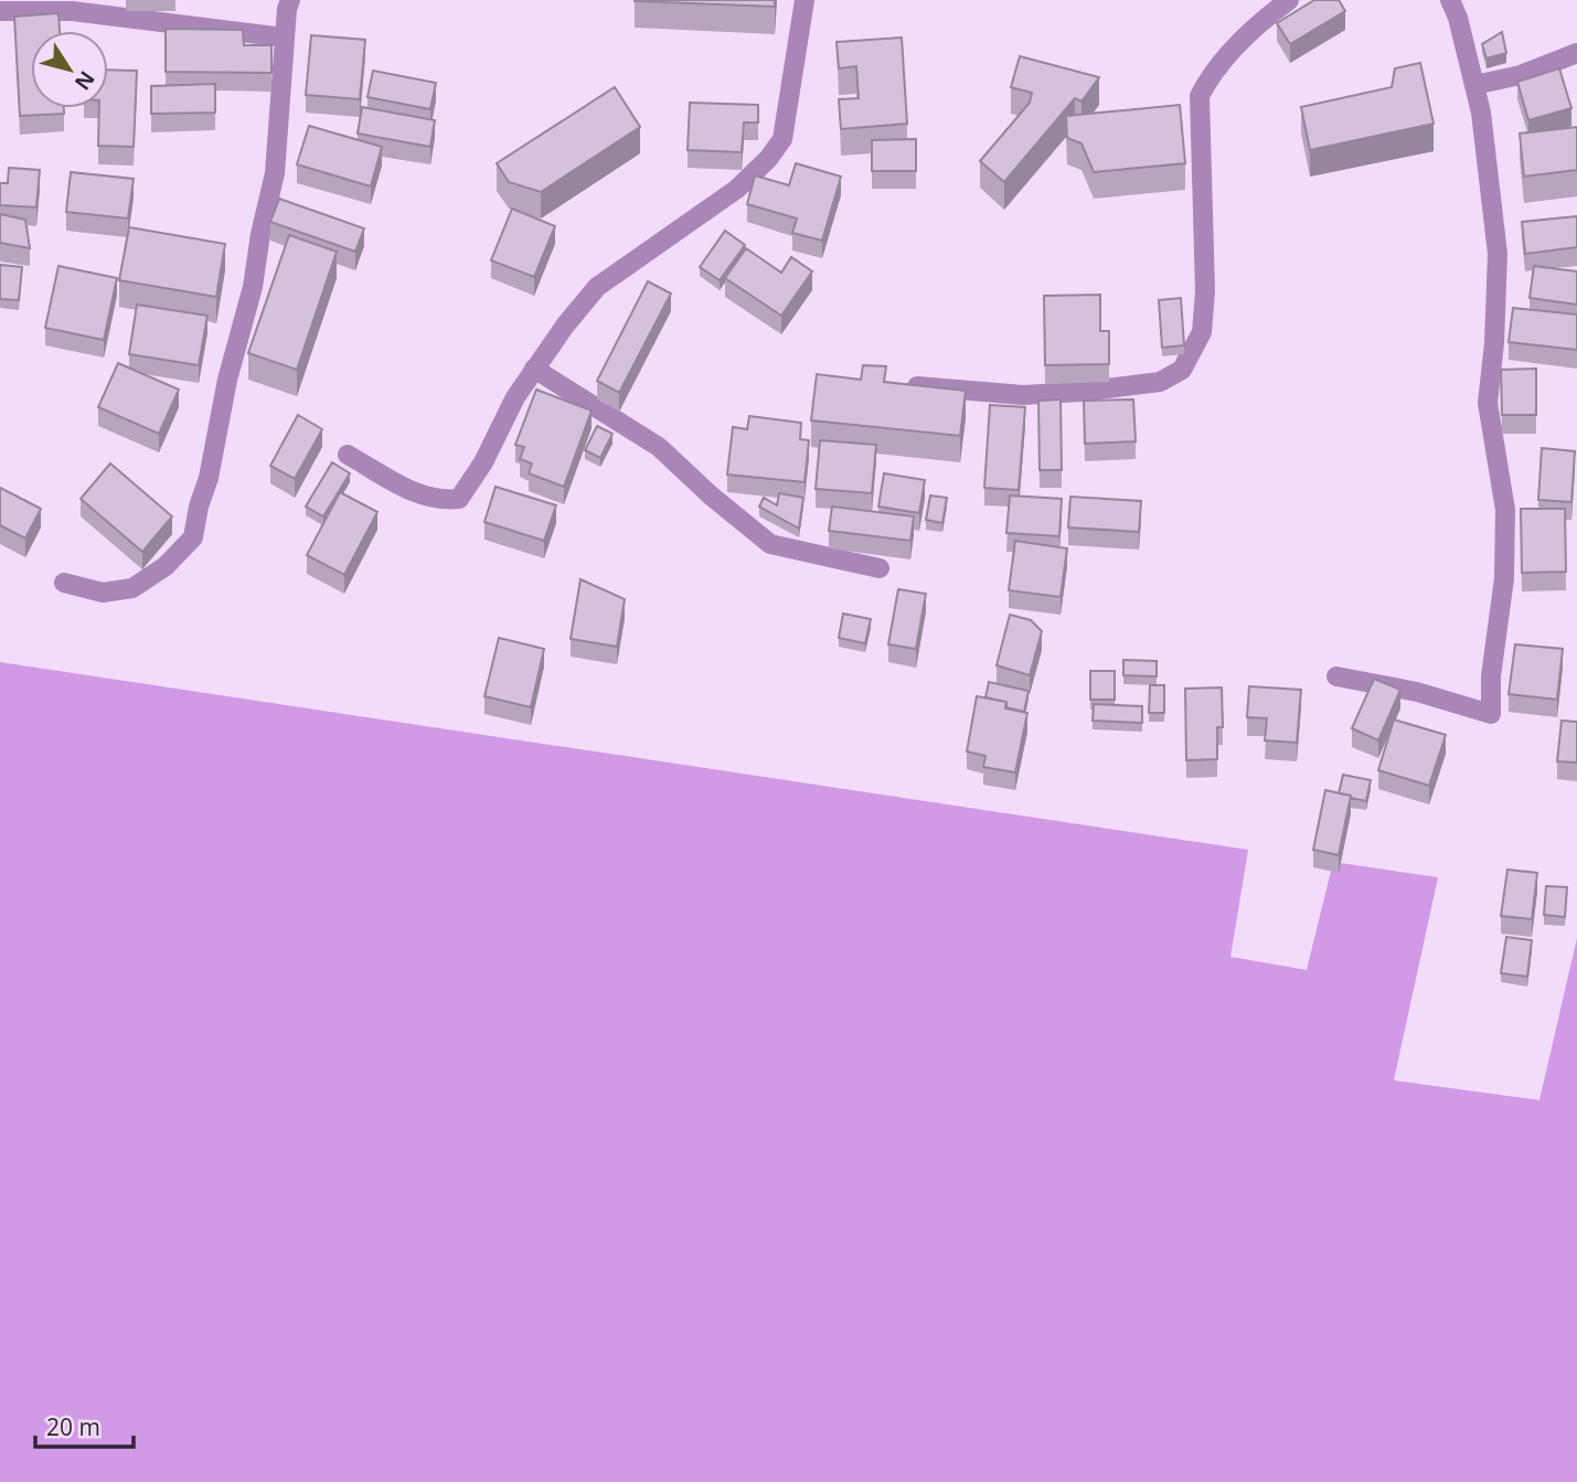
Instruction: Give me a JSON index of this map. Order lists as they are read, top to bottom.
{
  "scale_bar": "20 m",
  "north": "bottom right"
}
